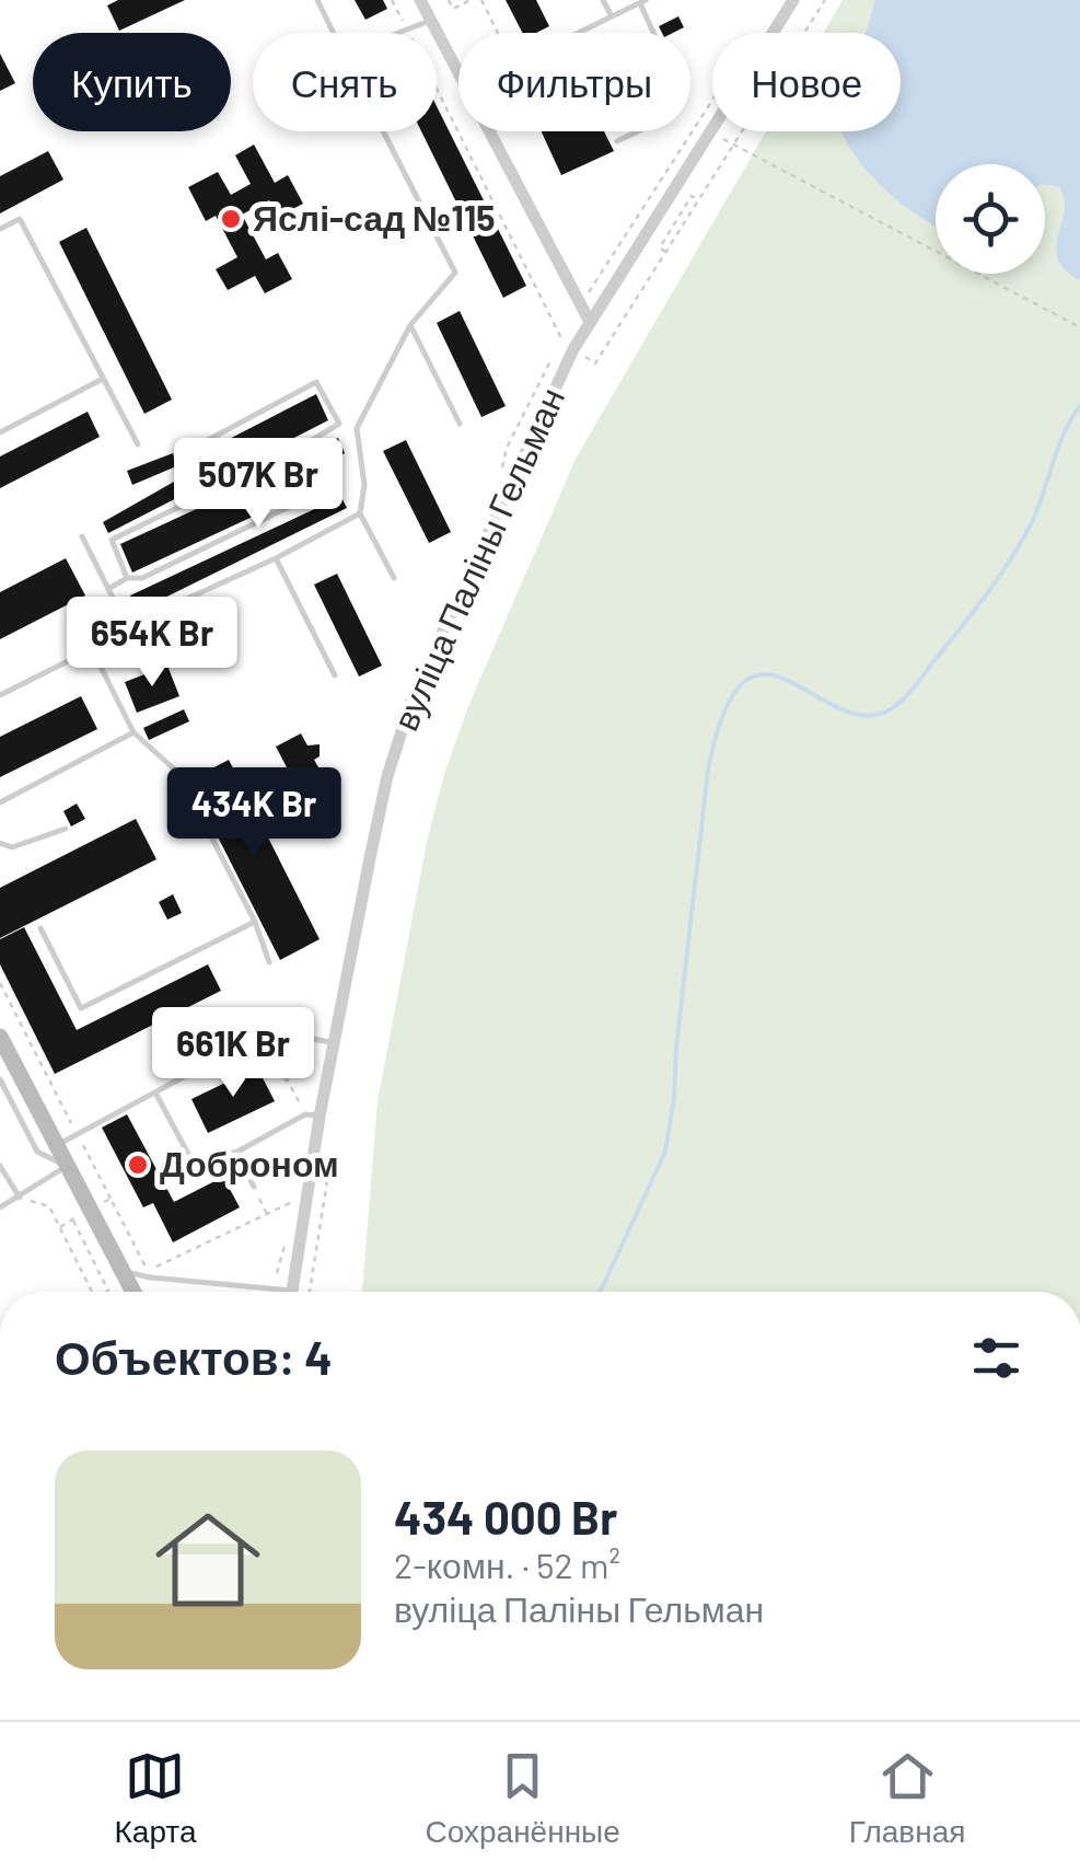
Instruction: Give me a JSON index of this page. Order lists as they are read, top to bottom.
{
  "streets": {
    "street": ["вуліца Паліны Гельман"]
  },
  "places": ["Яслі-сад №115", "Доброном"],
  "page": {
    "chip": [
      "Купить",
      "Снять",
      "Фильтры",
      "Новое"
    ],
    "price": [
      "507K Br",
      "654K Br",
      "434K Br",
      "661K Br"
    ],
    "heading": "Объектов: 4",
    "list": [
      {
        "name": "434 000 Br",
        "note": "2-комн. · 52 m² · вуліца Паліны Гельман"
      }
    ],
    "tabs": ["Карта", "Сохранённые", "Главная"]
  }
}
